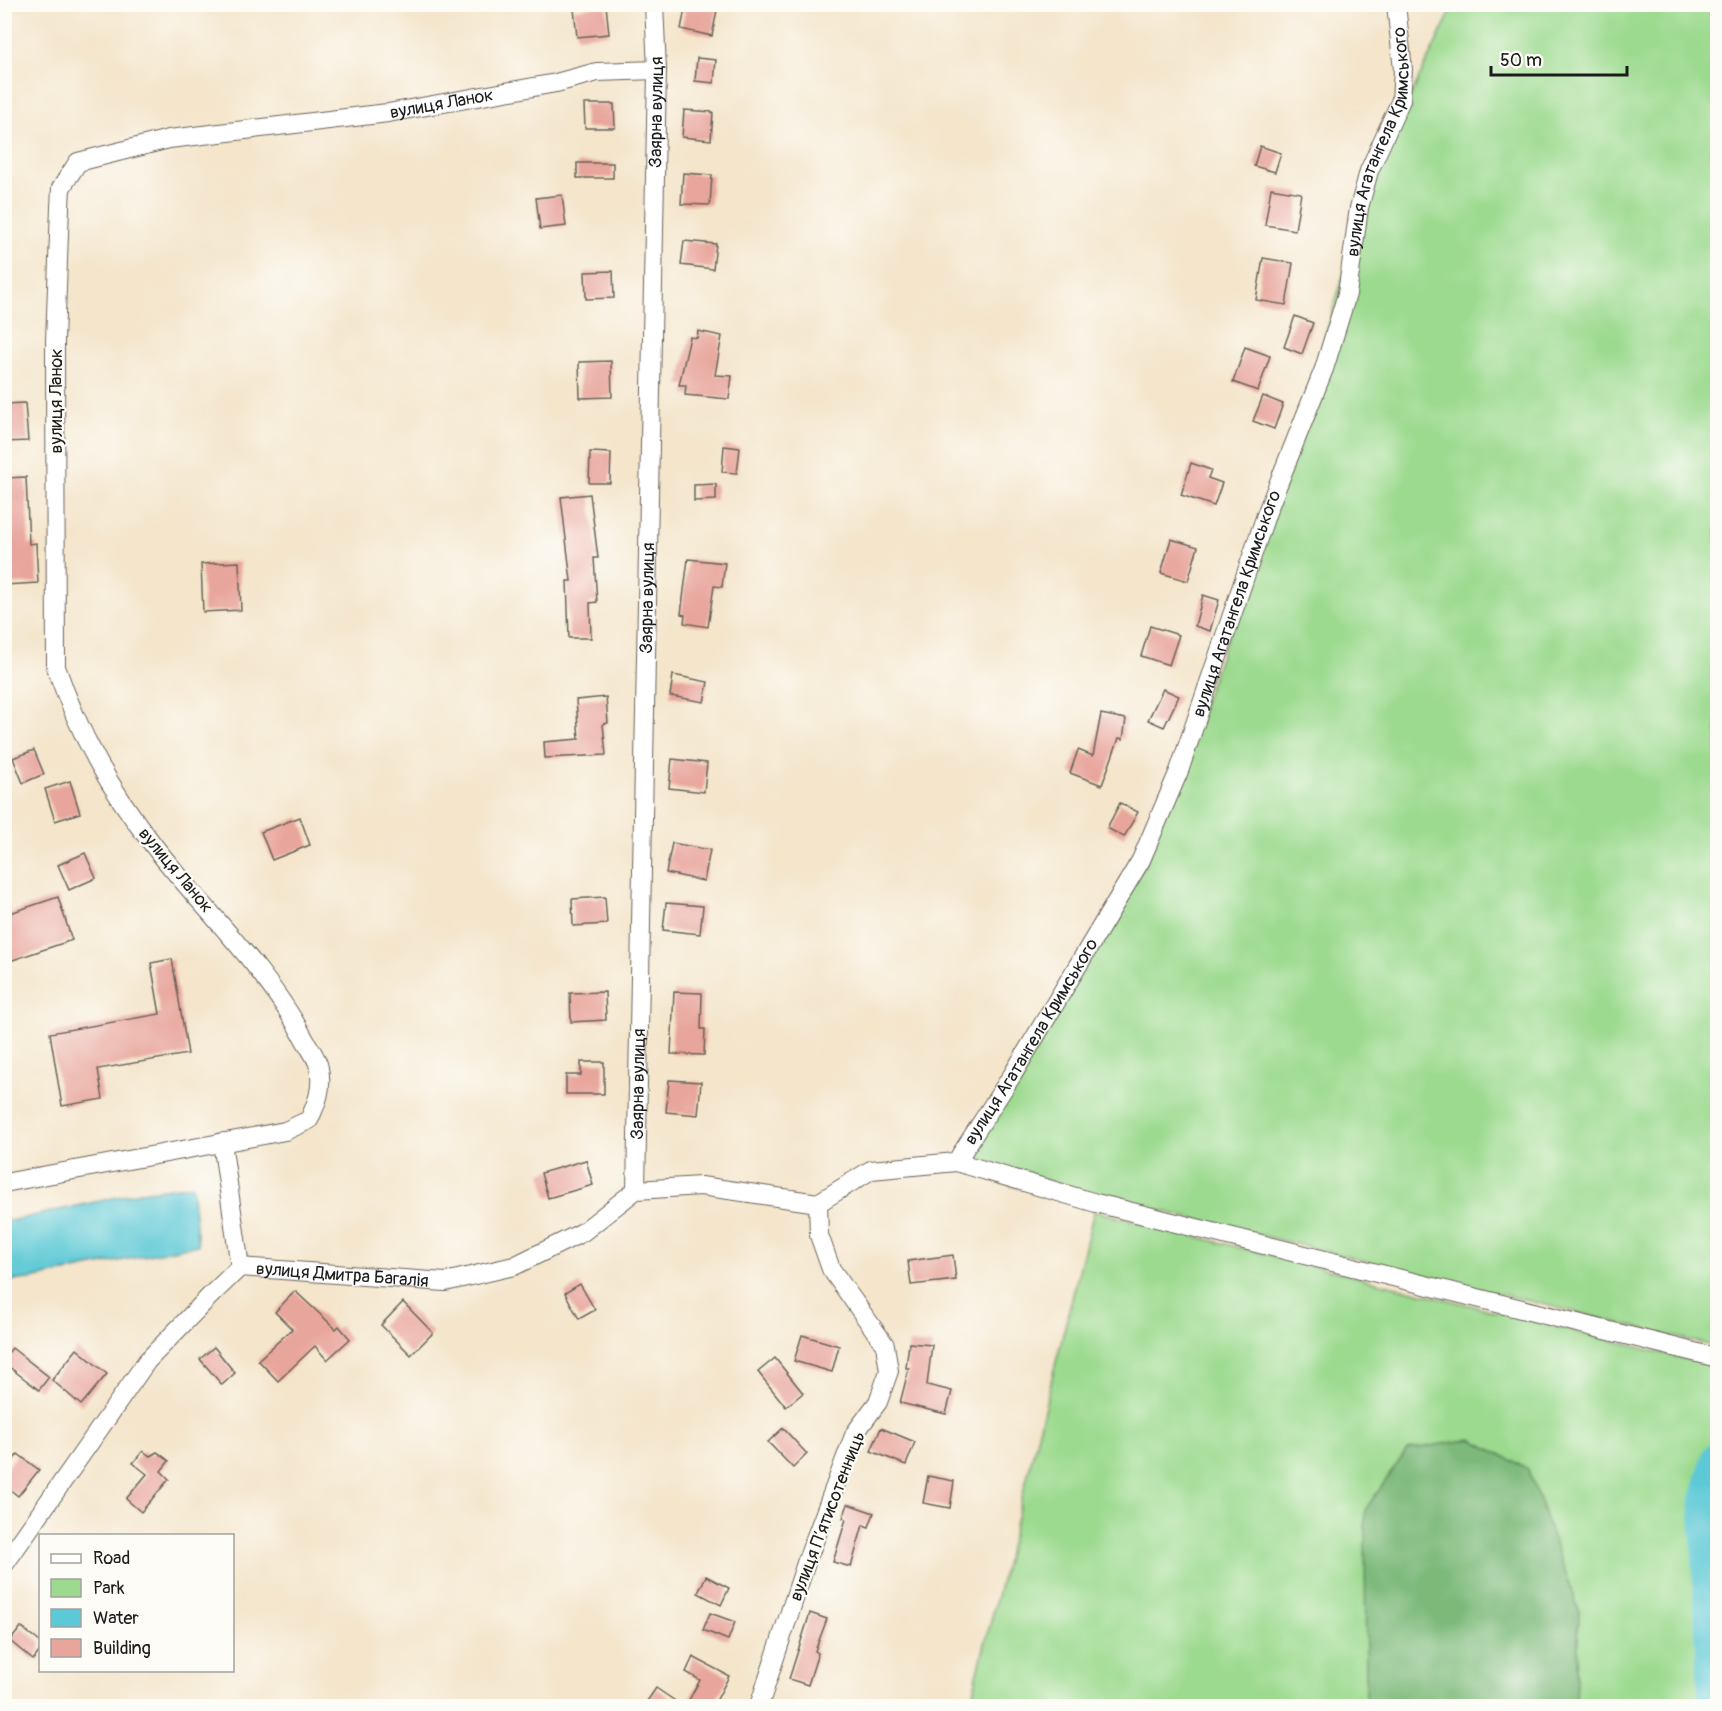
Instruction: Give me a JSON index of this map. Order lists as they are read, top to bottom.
{
  "streets": {
    "street": [
      "вулиця Ланок",
      "Заярна вулиця",
      "вулиця Агатангела Кримського",
      "вулиця Дмитра Багалія",
      "вулиця Пʼятисотенниць"
    ]
  },
  "crossings": [
    ["вулиця Ланок", "Заярна вулиця"],
    ["Заярна вулиця", "вулиця Дмитра Багалія"]
  ],
  "legend": [
    "Road",
    "Park",
    "Water",
    "Building"
  ],
  "scale_bar": "50 m"
}
